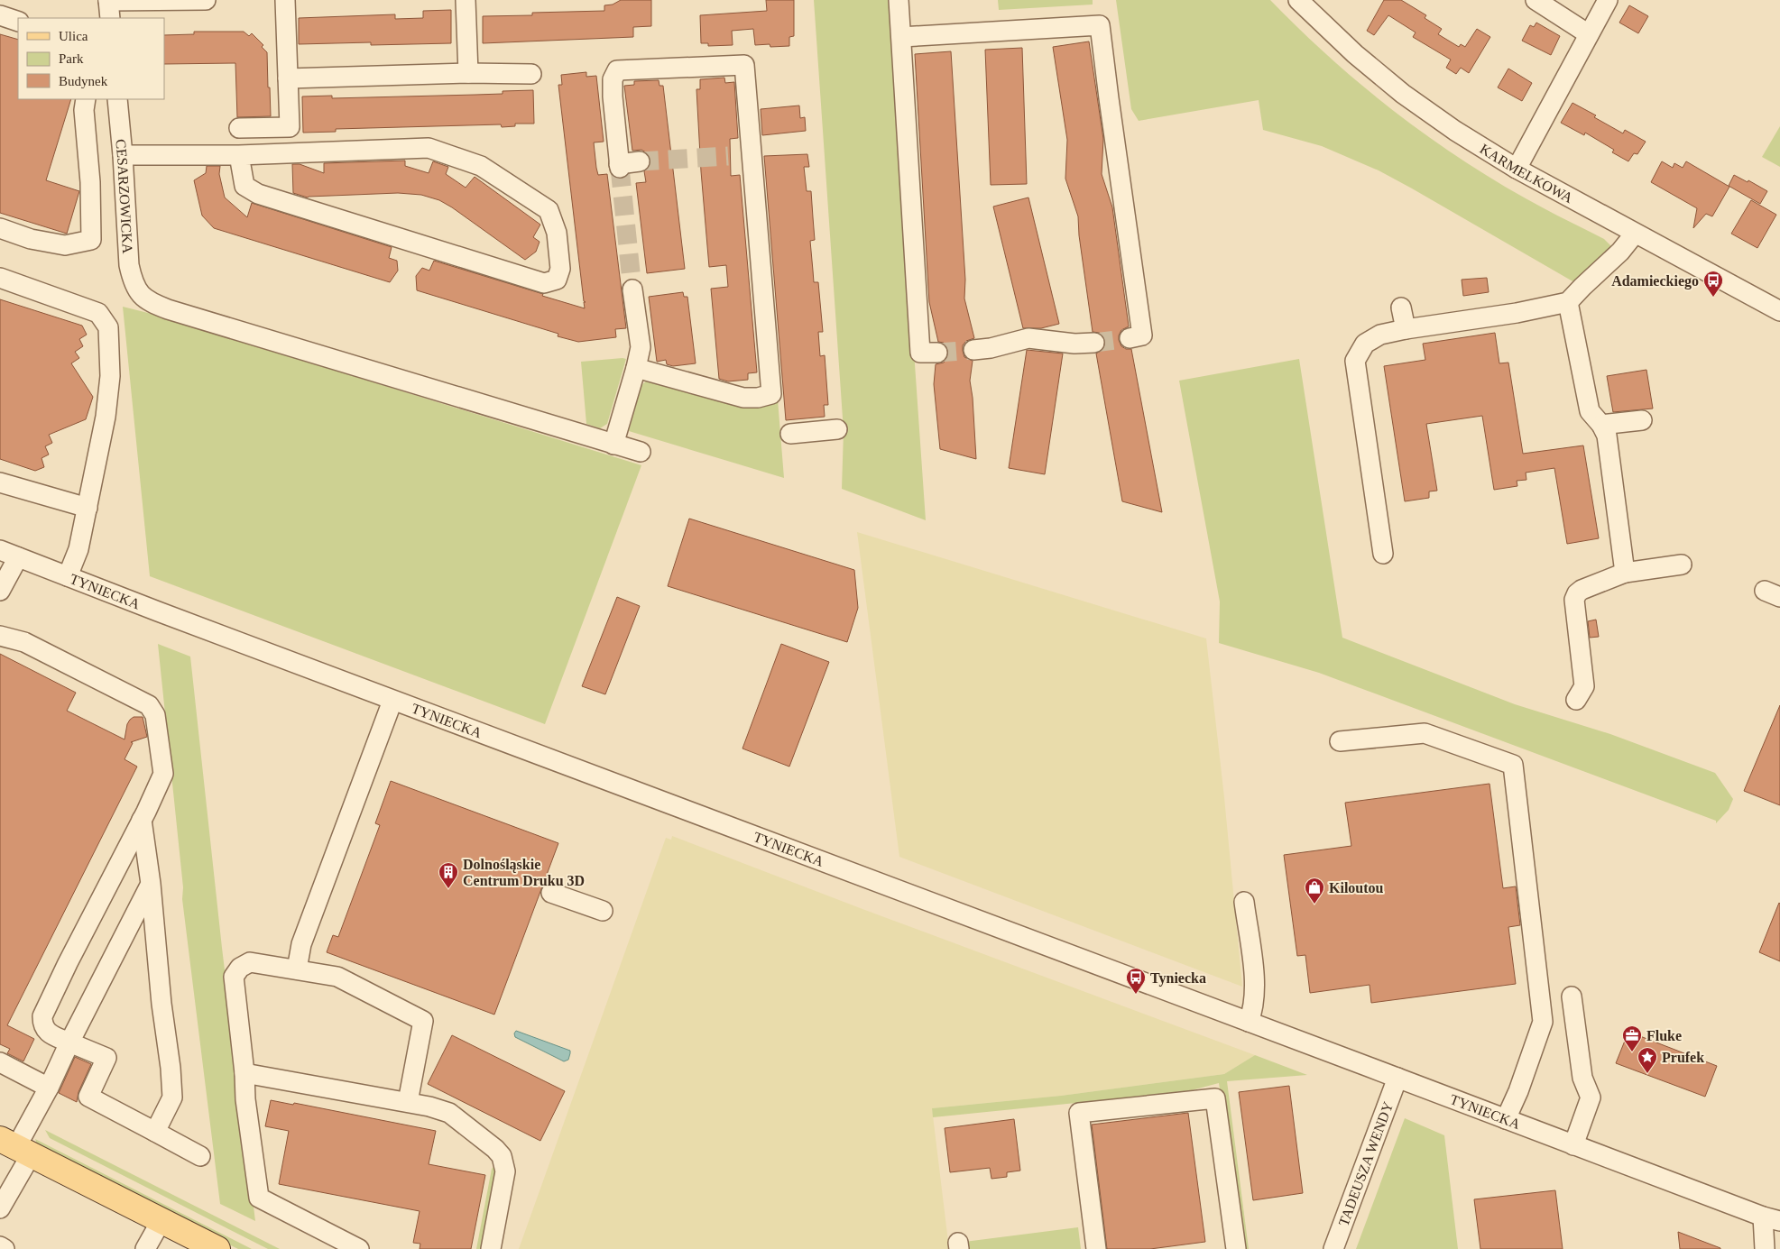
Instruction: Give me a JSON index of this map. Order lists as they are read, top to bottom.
{
  "streets": {
    "street": [
      "KARMELKOWA",
      "CESARZOWICKA",
      "TYNIECKA",
      "TADEUSZA WENDY"
    ]
  },
  "crossings": [
    ["TYNIECKA", "TADEUSZA WENDY"]
  ],
  "places": {
    "bus stop": ["Adamieckiego", "Tyniecka"],
    "building": ["Dolnośląskie Centrum Druku 3D"],
    "shop": ["Kiloutou"],
    "office": ["Fluke"],
    "place": ["Prufek"]
  },
  "legend": ["Ulica", "Park", "Budynek"]
}
